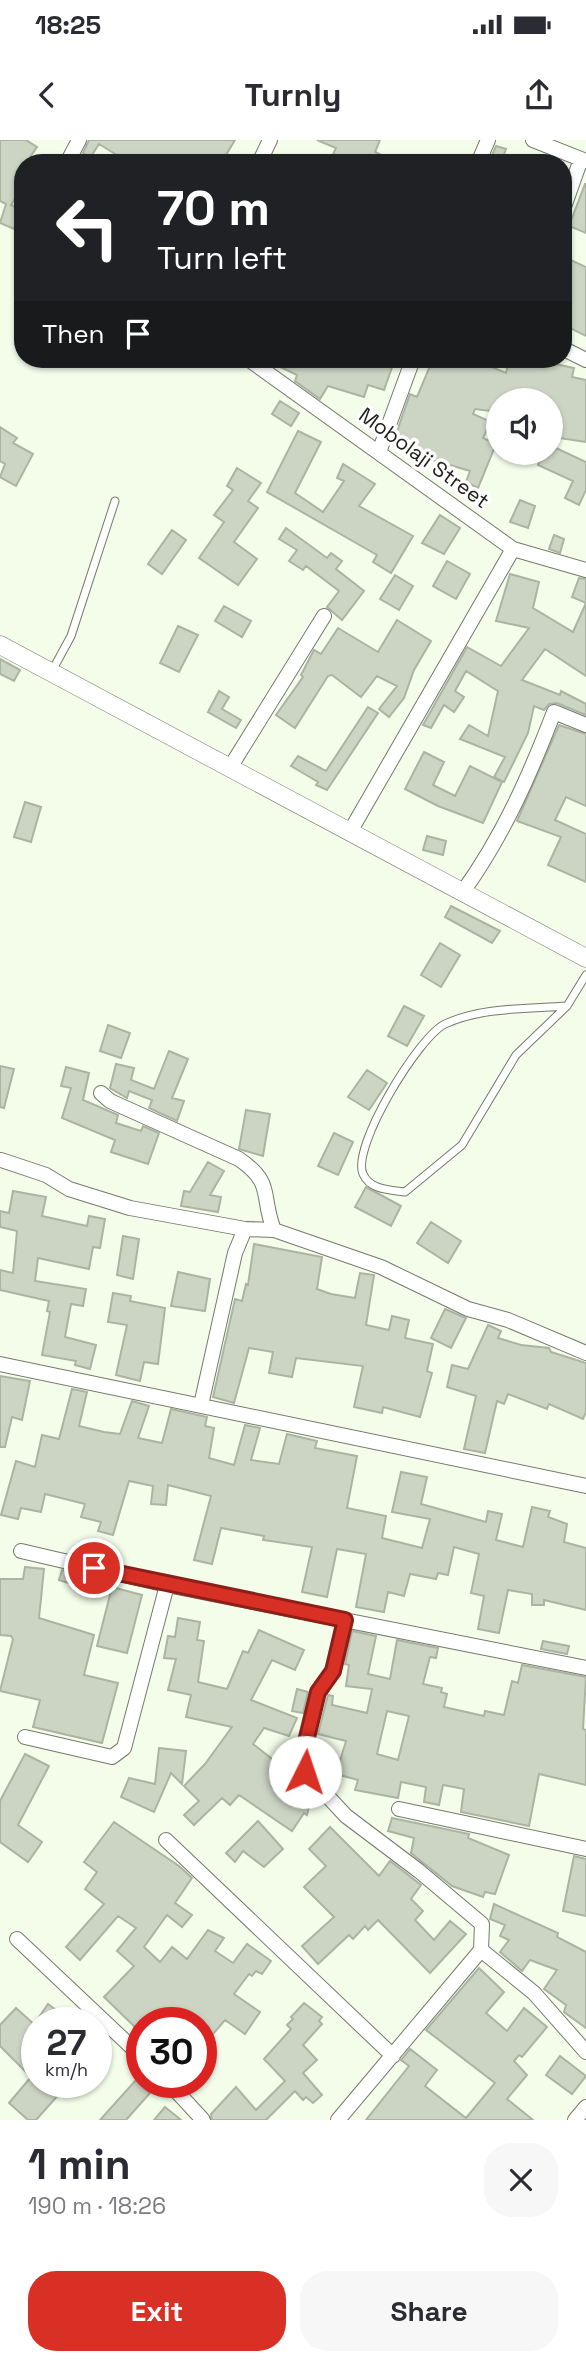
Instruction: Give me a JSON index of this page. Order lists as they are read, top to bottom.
{
  "streets": {
    "street": ["Mobolaji Street"]
  },
  "page": {
    "status": "18:25",
    "header": "Turnly",
    "turn": ["70 m", "Turn left"],
    "then": "Then",
    "speed": "27 km/h",
    "limit": "30",
    "heading": ["1 min", "190 m · 18:26"],
    "buttons": ["Exit", "Share"]
  }
}
